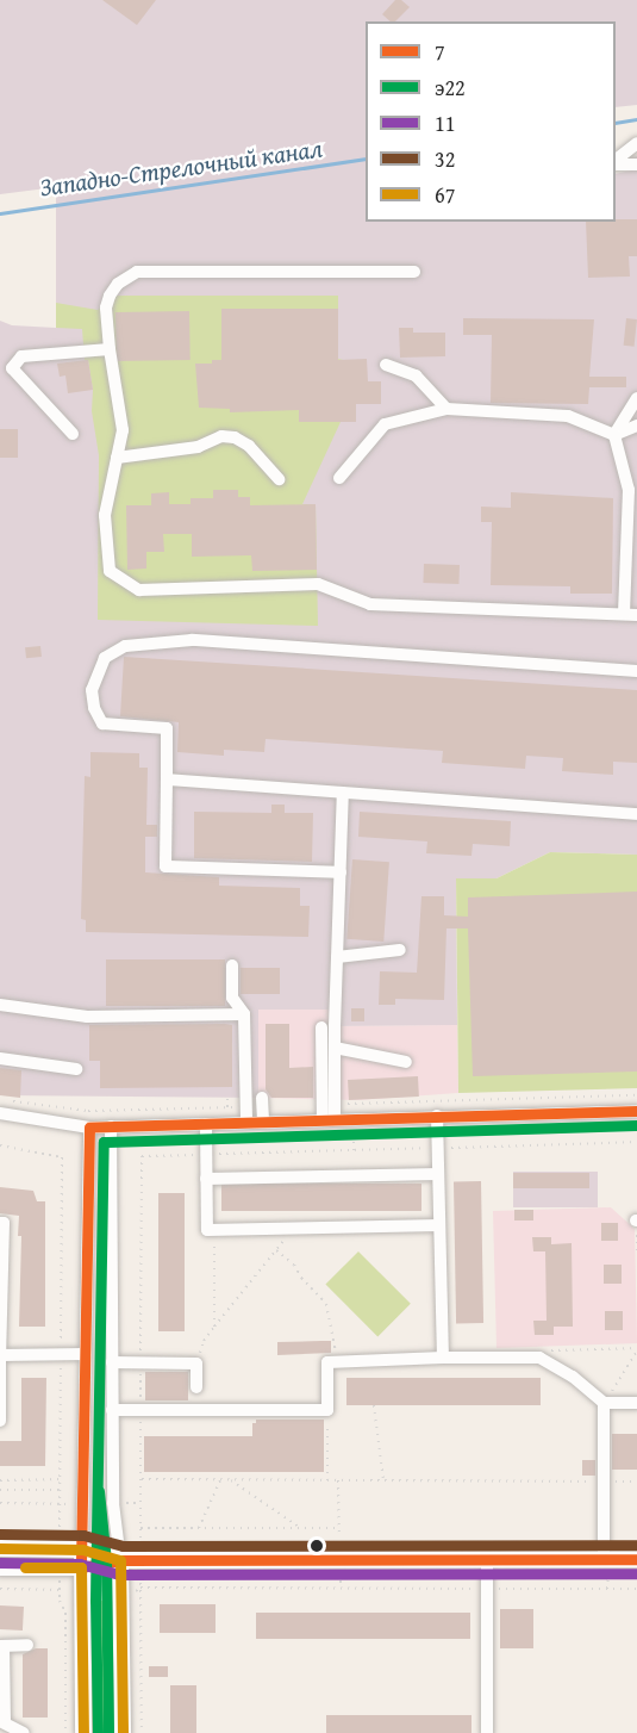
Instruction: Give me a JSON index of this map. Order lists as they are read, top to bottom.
{
  "water": ["Западно-Стрелочный канал"],
  "lines": [
    "transit line 7",
    "transit line э22",
    "transit line 32",
    "transit line 67",
    "transit line 11"
  ],
  "legend": [
    "7",
    "э22",
    "11",
    "32",
    "67"
  ]
}
